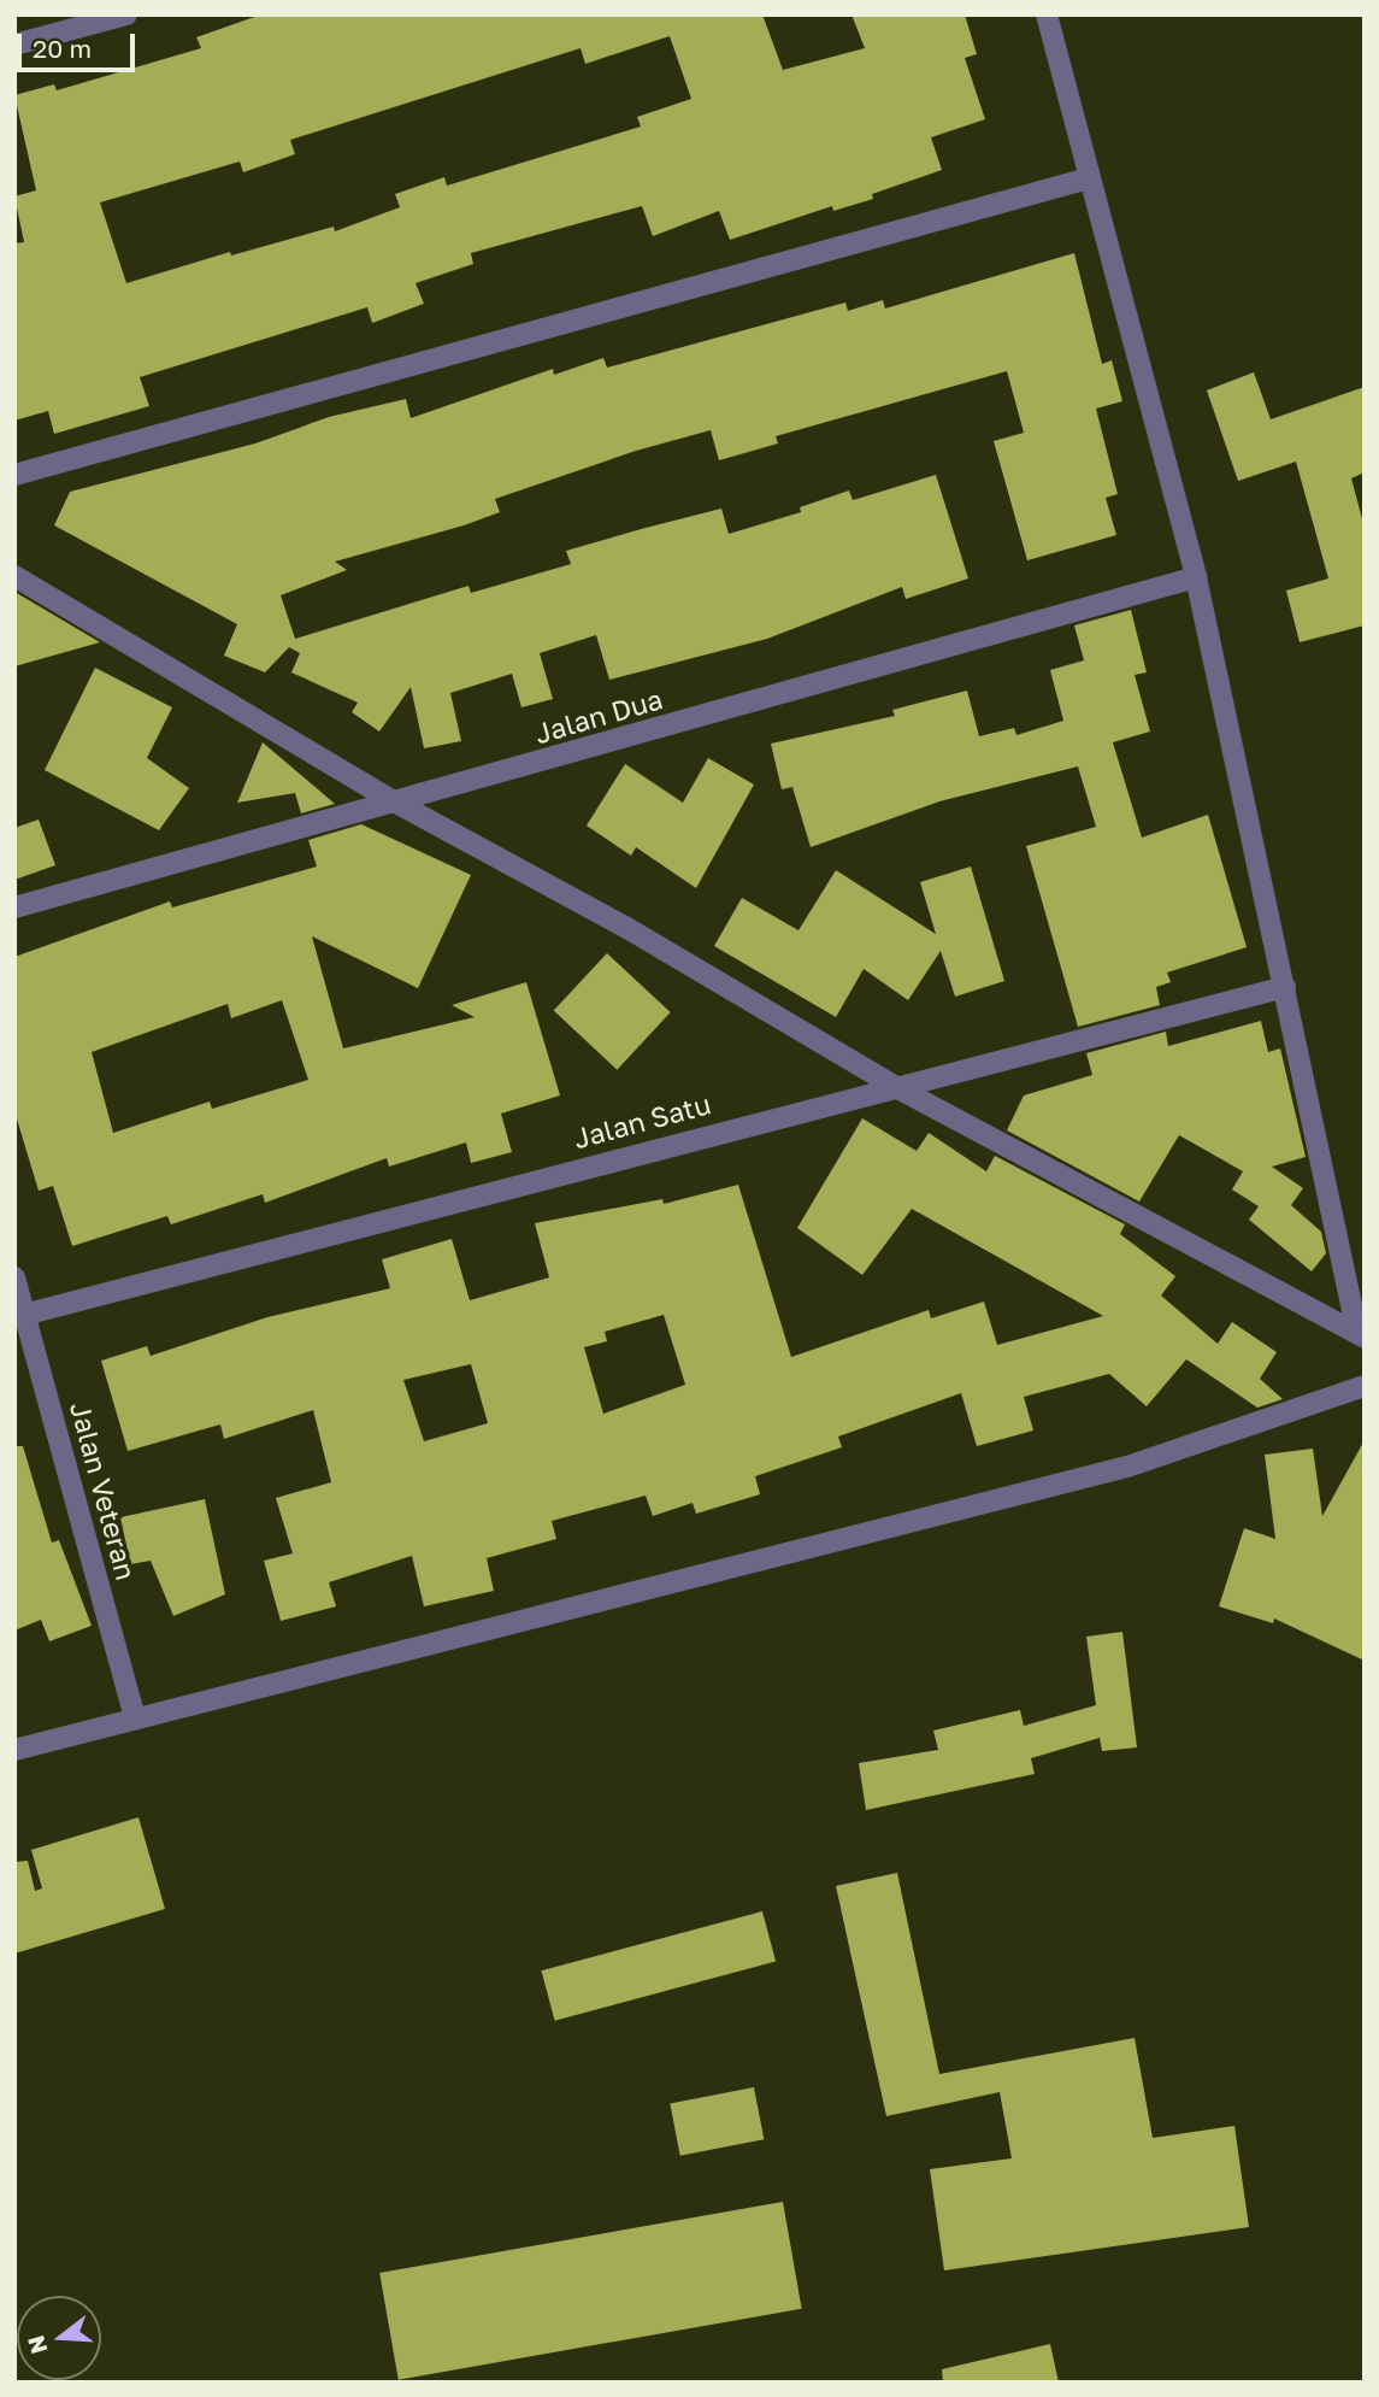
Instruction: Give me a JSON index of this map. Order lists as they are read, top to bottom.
{
  "streets": {
    "street": ["Jalan Dua", "Jalan Satu", "Jalan Veteran"]
  },
  "crossings": [
    ["Jalan Satu", "Jalan Veteran"]
  ],
  "scale_bar": "20 m",
  "north": "left"
}
